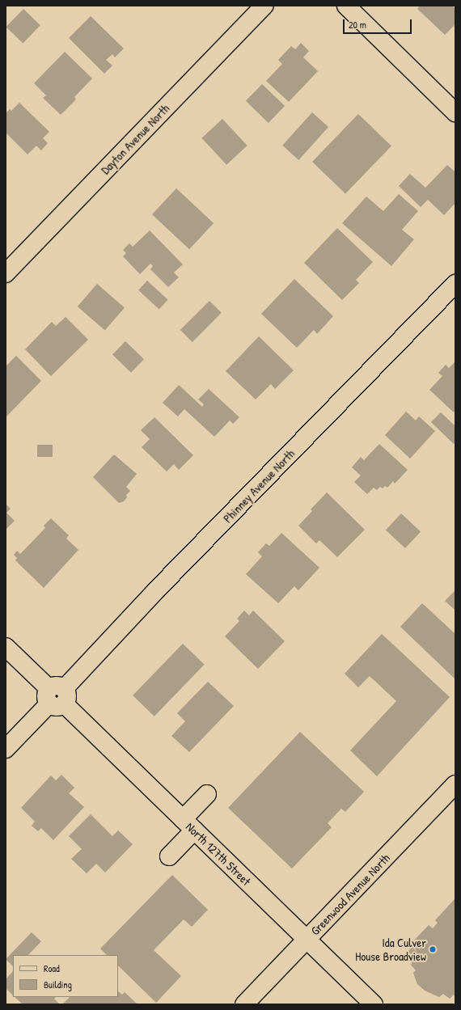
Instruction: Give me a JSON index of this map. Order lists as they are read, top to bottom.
{
  "streets": {
    "street": [
      "Dayton Avenue North",
      "Phinney Avenue North",
      "North 127th Street",
      "Greenwood Avenue North"
    ]
  },
  "crossings": [
    ["Phinney Avenue North", "North 127th Street"],
    ["North 127th Street", "Greenwood Avenue North"]
  ],
  "places": ["Ida Culver House Broadview"],
  "legend": ["Road", "Building"],
  "scale_bar": "20 m"
}
